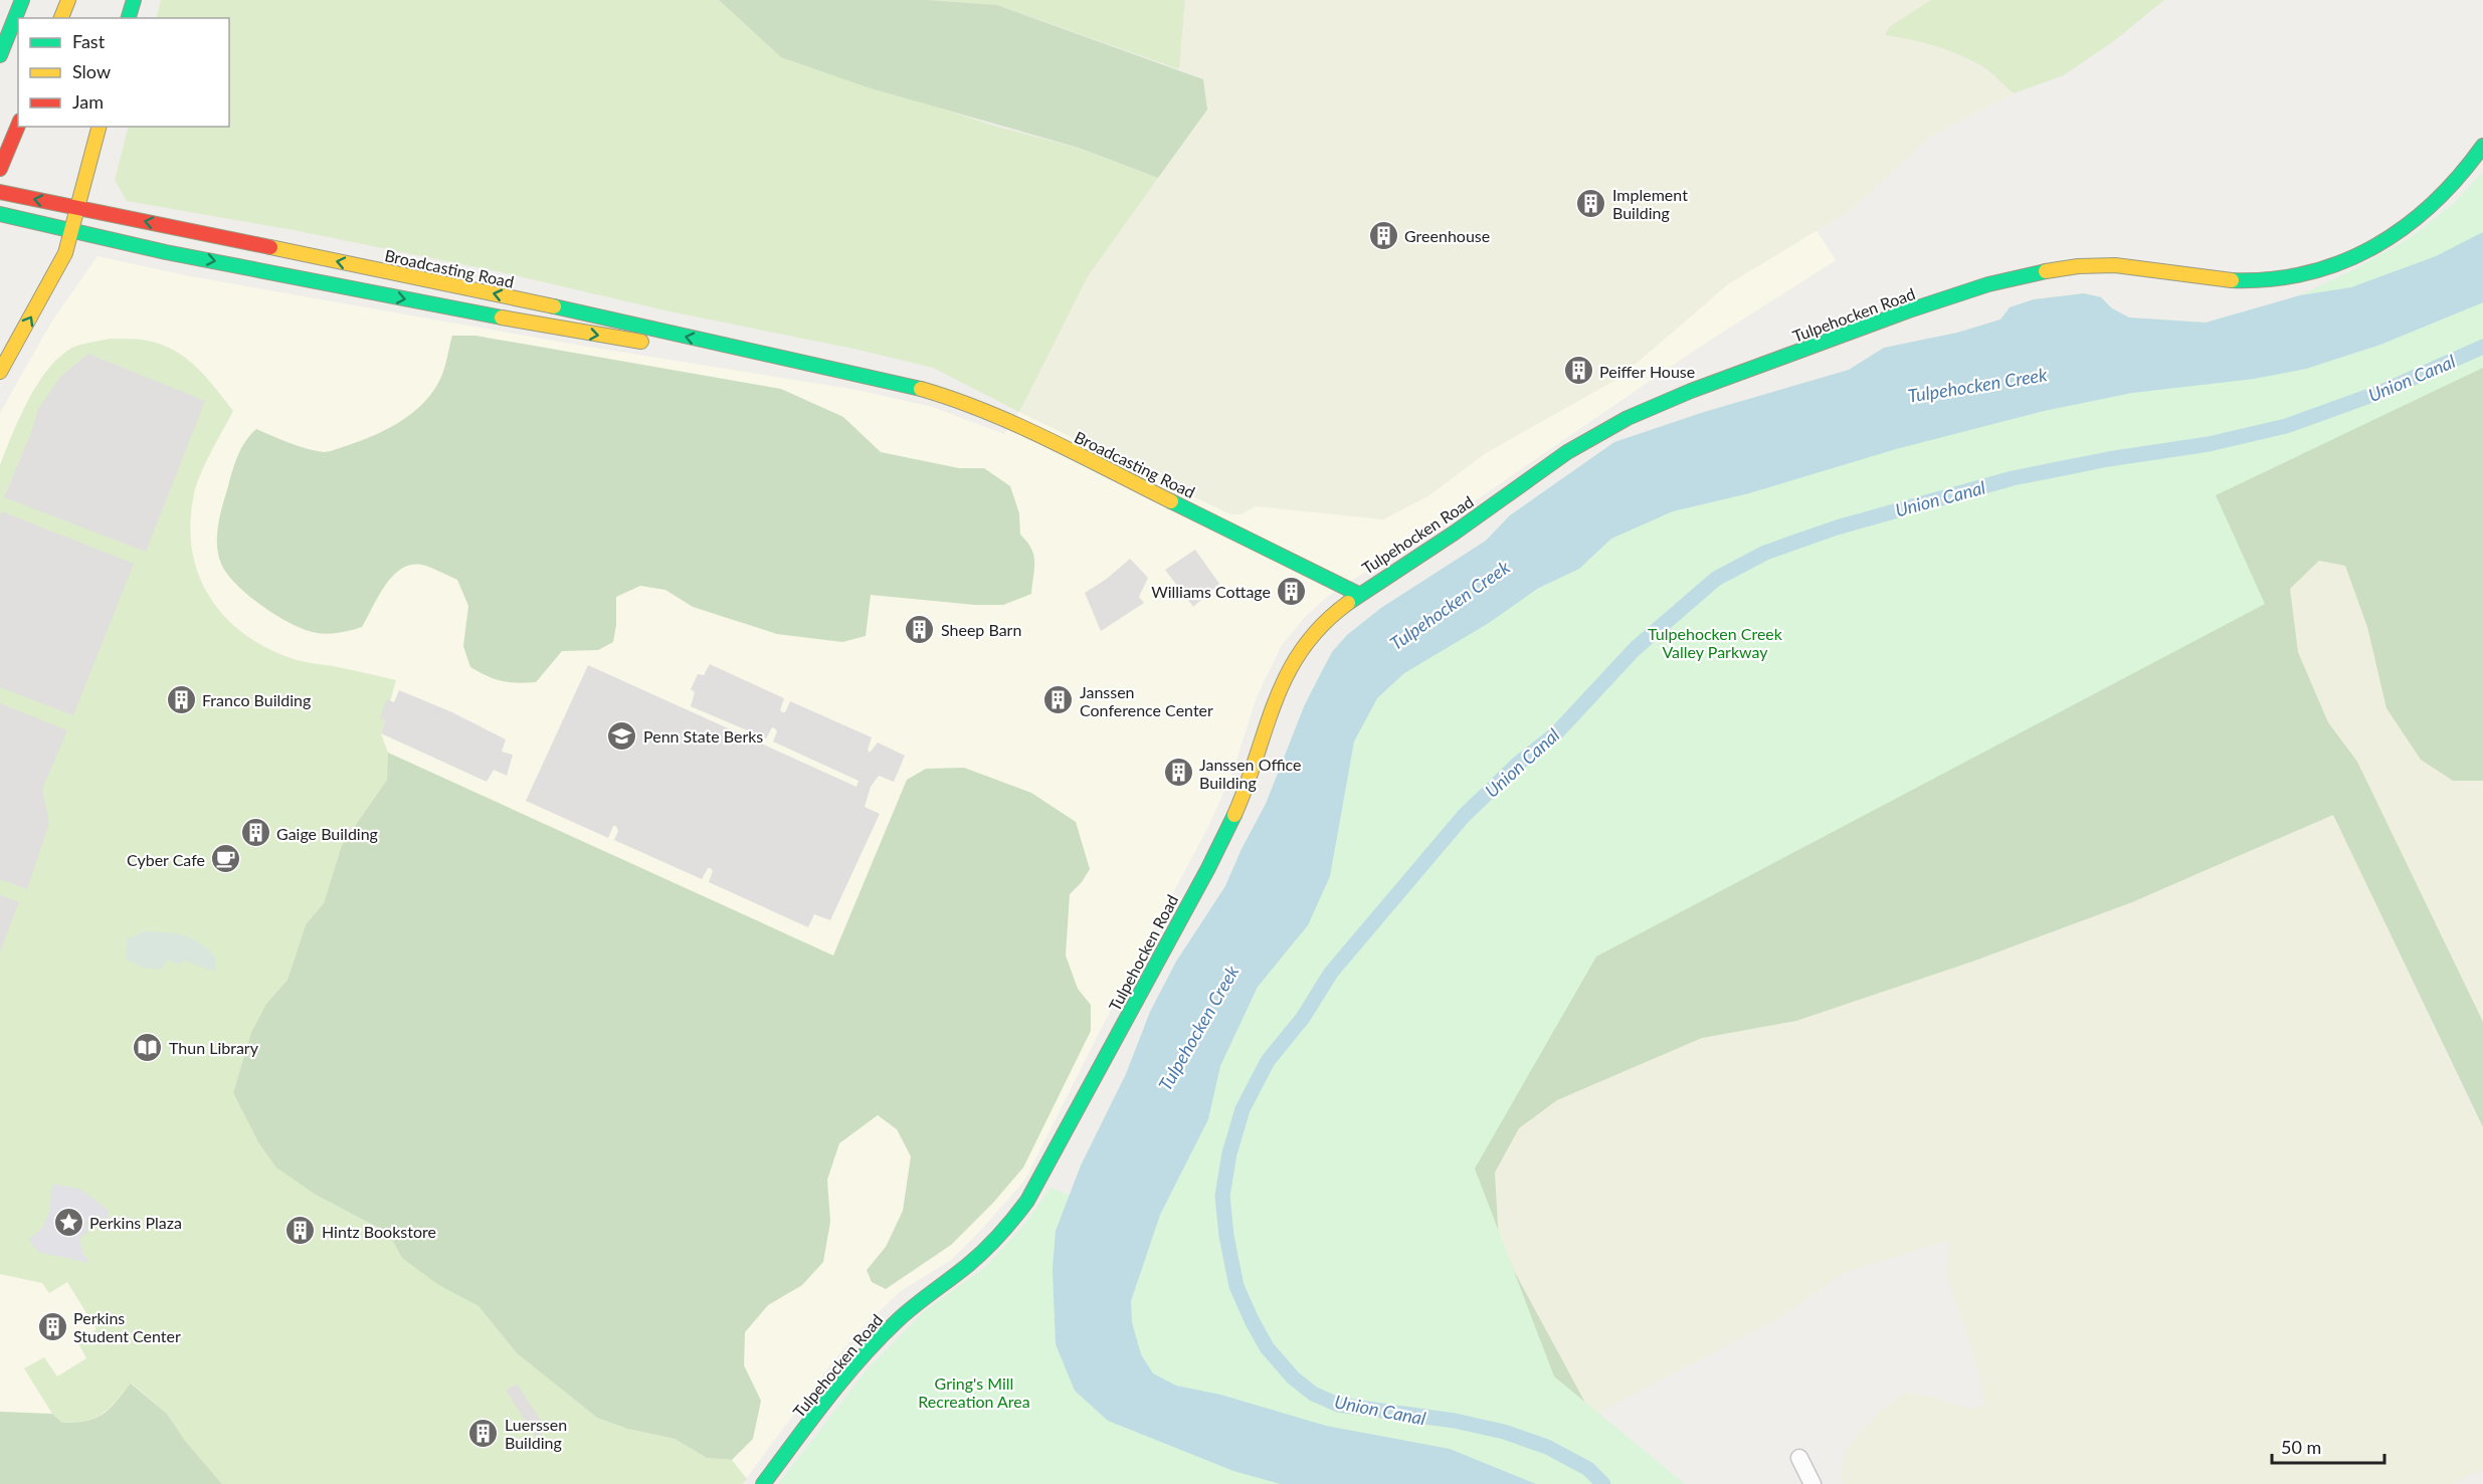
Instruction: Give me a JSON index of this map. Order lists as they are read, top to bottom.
{
  "streets": {
    "main road": ["Broadcasting Road", "Tulpehocken Road"]
  },
  "crossings": [
    ["Broadcasting Road", "Tulpehocken Road"]
  ],
  "water": ["Union Canal", "Tulpehocken Creek"],
  "parks": ["Tulpehocken Creek Valley Parkway", "Gring's Mill Recreation Area"],
  "places": {
    "building": [
      "Implement Building",
      "Greenhouse",
      "Peiffer House",
      "Williams Cottage",
      "Sheep Barn",
      "Franco Building",
      "Janssen Conference Center",
      "Janssen Office Building",
      "Gaige Building",
      "Hintz Bookstore",
      "Perkins Student Center",
      "Luerssen Building"
    ],
    "school or university": ["Penn State Berks"],
    "cafe": ["Cyber Cafe"],
    "library": ["Thun Library"],
    "place": ["Perkins Plaza"]
  },
  "legend": ["Fast", "Slow", "Jam"],
  "scale_bar": "50 m"
}
